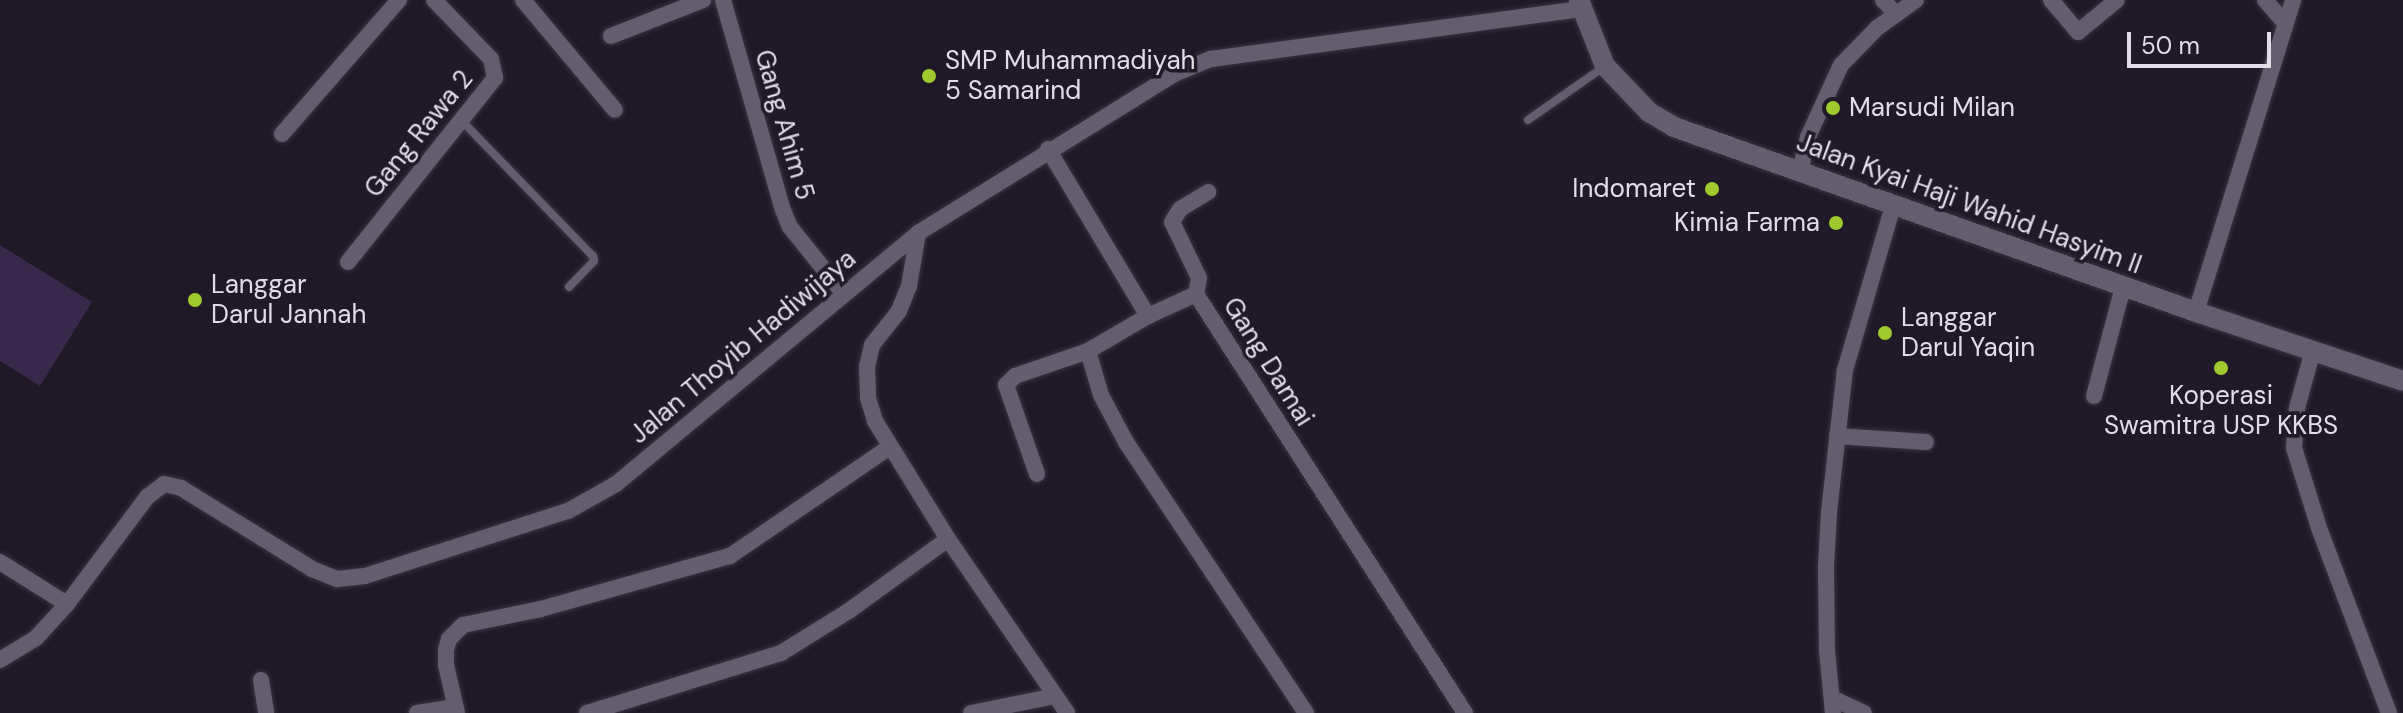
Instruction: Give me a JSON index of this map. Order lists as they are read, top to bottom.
{
  "streets": {
    "street": [
      "Gang Ahim 5",
      "Gang Rawa 2",
      "Jalan Kyai Haji Wahid Hasyim II",
      "Jalan Thoyib Hadiwijaya",
      "Gang Damai"
    ]
  },
  "crossings": [
    ["Gang Ahim 5", "Jalan Thoyib Hadiwijaya"],
    ["Jalan Kyai Haji Wahid Hasyim II", "Jalan Thoyib Hadiwijaya"]
  ],
  "places": [
    "SMP Muhammadiyah 5 Samarind",
    "Marsudi Milan",
    "Indomaret",
    "Kimia Farma",
    "Langgar Darul Jannah",
    "Langgar Darul Yaqin",
    "Koperasi Swamitra USP KKBS"
  ],
  "scale_bar": "50 m"
}
